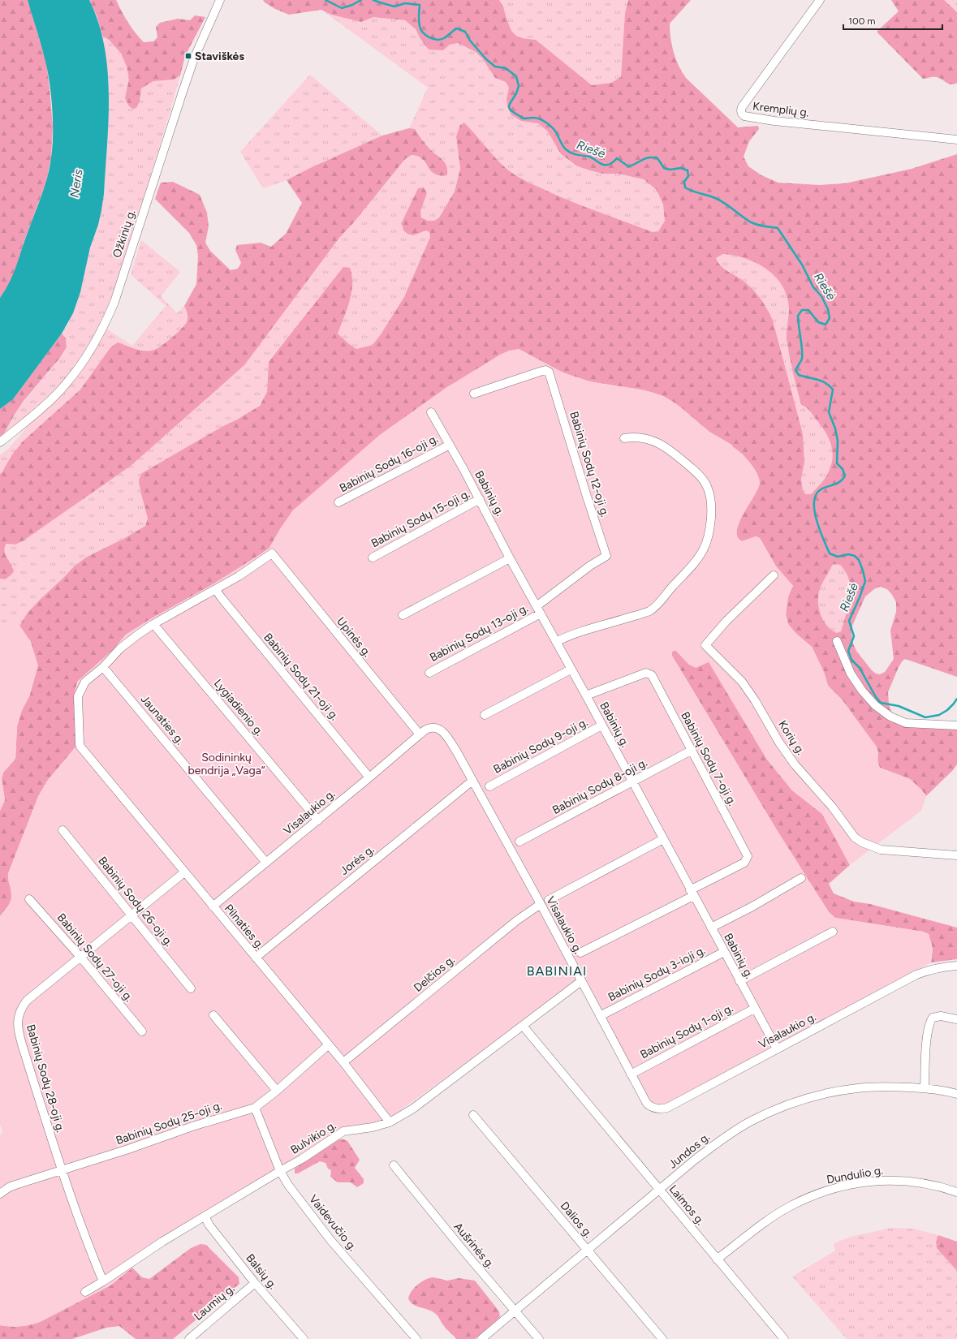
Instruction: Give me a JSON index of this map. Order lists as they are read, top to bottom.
{
  "streets": {
    "street": [
      "Kremplių g.",
      "Ožkinių g.",
      "Babinių Sodų 16-oji g.",
      "Babinių Sodų 12-oji g.",
      "Babinių g.",
      "Babinių Sodų 15-oji g.",
      "Babinių Sodų 13-oji g.",
      "Upinės g.",
      "Babinių Sodų 21-oji g.",
      "Lygiadienio g.",
      "Jaunaties g.",
      "Korių g.",
      "Babinių Sodų 9-oji g.",
      "Babinių Sodų 7-oji g.",
      "Babinių Sodų 8-oji g.",
      "Visalaukio g.",
      "Jorės g.",
      "Babinių Sodų 26-oji g.",
      "Pilnaties g.",
      "Babinių Sodų 27-oji g.",
      "Delčios g.",
      "Babinių Sodų 3-ioji g.",
      "Babinių Sodų 1-oji g.",
      "Babinių Sodų 28-oji g.",
      "Babinių Sodų 25-oji g.",
      "Bulvikio g.",
      "Jundos g.",
      "Dundulio g.",
      "Laimos g.",
      "Dalios g.",
      "Vaidevučio g.",
      "Aušrinės g.",
      "Balsių g.",
      "Laumių g."
    ]
  },
  "crossings": [
    ["Babinių Sodų 16-oji g.", "Babinių g."],
    ["Babinių Sodų 12-oji g.", "Babinių g."],
    ["Babinių Sodų 12-oji g.", "Babinių Sodų 13-oji g."],
    ["Babinių g.", "Babinių Sodų 15-oji g."],
    ["Babinių g.", "Babinių Sodų 13-oji g."],
    ["Babinių g.", "Babinių Sodų 9-oji g."],
    ["Babinių g.", "Babinių Sodų 7-oji g."],
    ["Babinių g.", "Babinių Sodų 8-oji g."],
    ["Babinių g.", "Visalaukio g."],
    ["Babinių g.", "Babinių Sodų 3-ioji g."],
    ["Babinių g.", "Babinių Sodų 1-oji g."],
    ["Upinės g.", "Babinių Sodų 21-oji g."],
    ["Upinės g.", "Visalaukio g."],
    ["Babinių Sodų 21-oji g.", "Visalaukio g."],
    ["Lygiadienio g.", "Visalaukio g."],
    ["Jaunaties g.", "Visalaukio g."],
    ["Jaunaties g.", "Pilnaties g."],
    ["Babinių Sodų 7-oji g.", "Babinių Sodų 8-oji g."],
    ["Visalaukio g.", "Jorės g."],
    ["Visalaukio g.", "Pilnaties g."],
    ["Visalaukio g.", "Delčios g."],
    ["Visalaukio g.", "Babinių Sodų 3-ioji g."],
    ["Visalaukio g.", "Babinių Sodų 1-oji g."],
    ["Visalaukio g.", "Bulvikio g."],
    ["Jorės g.", "Pilnaties g."],
    ["Babinių Sodų 26-oji g.", "Babinių Sodų 28-oji g."],
    ["Pilnaties g.", "Delčios g."],
    ["Pilnaties g.", "Babinių Sodų 28-oji g."],
    ["Pilnaties g.", "Babinių Sodų 25-oji g."],
    ["Pilnaties g.", "Bulvikio g."],
    ["Babinių Sodų 27-oji g.", "Babinių Sodų 28-oji g."],
    ["Babinių Sodų 28-oji g.", "Babinių Sodų 25-oji g."],
    ["Babinių Sodų 28-oji g.", "Bulvikio g."],
    ["Babinių Sodų 25-oji g.", "Vaidevučio g."],
    ["Bulvikio g.", "Laimos g."],
    ["Bulvikio g.", "Vaidevučio g."],
    ["Bulvikio g.", "Balsių g."],
    ["Jundos g.", "Laimos g."],
    ["Jundos g.", "Dalios g."],
    ["Jundos g.", "Aušrinės g."],
    ["Dundulio g.", "Laimos g."],
    ["Balsių g.", "Laumių g."]
  ],
  "districts": ["BABINIAI"],
  "water": ["Riešė", "Neris"],
  "parks": ["Sodininkų bendrija „Vaga“"],
  "places": {
    "transit": ["Staviškės"]
  },
  "scale_bar": "100 m"
}
